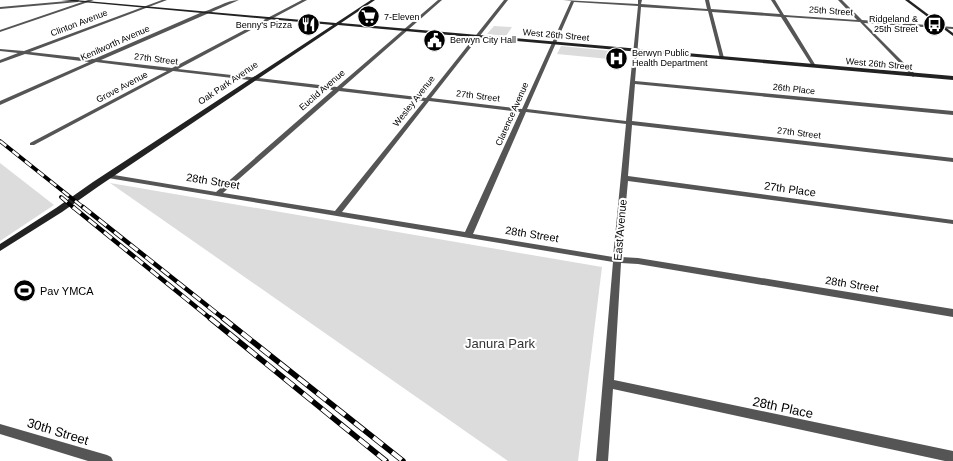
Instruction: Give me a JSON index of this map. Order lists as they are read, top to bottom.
{
  "streets": {
    "main road": ["West 26th Street", "Oak Park Avenue"],
    "street": [
      "25th Street",
      "Clinton Avenue",
      "Kenilworth Avenue",
      "27th Street",
      "Grove Avenue",
      "26th Place",
      "Euclid Avenue",
      "Wesley Avenue",
      "Clarence Avenue",
      "28th Street",
      "27th Place",
      "East Avenue",
      "28th Place",
      "30th Street"
    ]
  },
  "crossings": [
    ["25th Street", "Clarence Avenue"],
    ["25th Street", "East Avenue"],
    ["Clinton Avenue", "West 26th Street"],
    ["Clinton Avenue", "27th Street"],
    ["West 26th Street", "Kenilworth Avenue"],
    ["West 26th Street", "Oak Park Avenue"],
    ["West 26th Street", "Grove Avenue"],
    ["West 26th Street", "Euclid Avenue"],
    ["West 26th Street", "Wesley Avenue"],
    ["West 26th Street", "Clarence Avenue"],
    ["West 26th Street", "East Avenue"],
    ["Kenilworth Avenue", "27th Street"],
    ["27th Street", "Oak Park Avenue"],
    ["27th Street", "Grove Avenue"],
    ["27th Street", "Euclid Avenue"],
    ["27th Street", "Wesley Avenue"],
    ["27th Street", "Clarence Avenue"],
    ["27th Street", "East Avenue"],
    ["Oak Park Avenue", "28th Street"],
    ["26th Place", "East Avenue"],
    ["Euclid Avenue", "28th Street"],
    ["Wesley Avenue", "28th Street"],
    ["Clarence Avenue", "28th Street"],
    ["28th Street", "East Avenue"],
    ["27th Place", "East Avenue"],
    ["East Avenue", "28th Place"]
  ],
  "parks": ["Janura Park"],
  "places": {
    "supermarket": ["7-Eleven"],
    "bus stop": ["Ridgeland & 25th Street"],
    "restaurant": ["Benny's Pizza"],
    "public building": ["Berwyn City Hall"],
    "hospital": ["Berwyn Public Health Department"],
    "sports": ["Pav YMCA"]
  }
}
